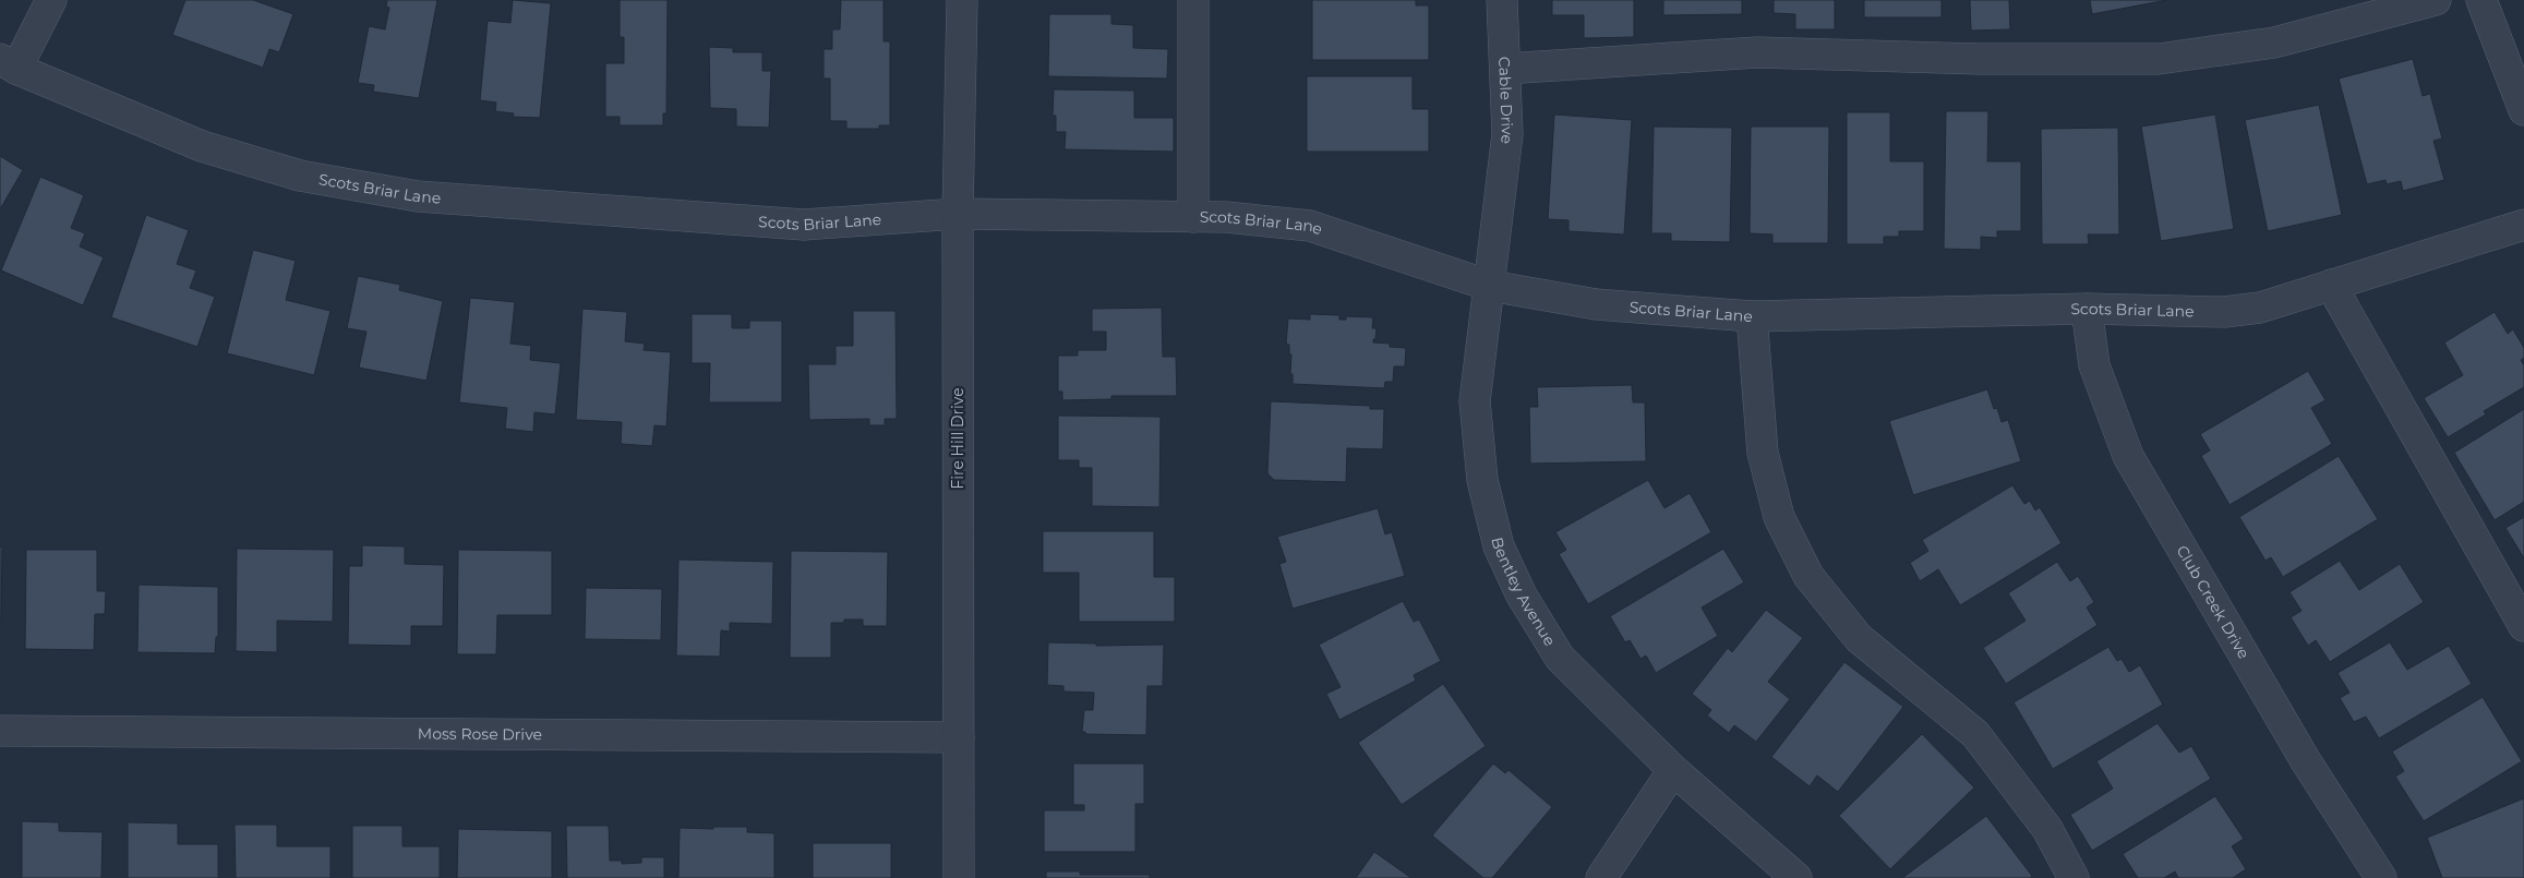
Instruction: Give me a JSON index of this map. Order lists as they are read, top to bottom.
{
  "streets": {
    "street": [
      "Cable Drive",
      "Scots Briar Lane",
      "Fire Hill Drive",
      "Bentley Avenue",
      "Club Creek Drive",
      "Moss Rose Drive"
    ]
  },
  "crossings": [
    ["Cable Drive", "Bentley Avenue"],
    ["Scots Briar Lane", "Fire Hill Drive"],
    ["Scots Briar Lane", "Bentley Avenue"],
    ["Scots Briar Lane", "Club Creek Drive"],
    ["Fire Hill Drive", "Moss Rose Drive"]
  ]
}
